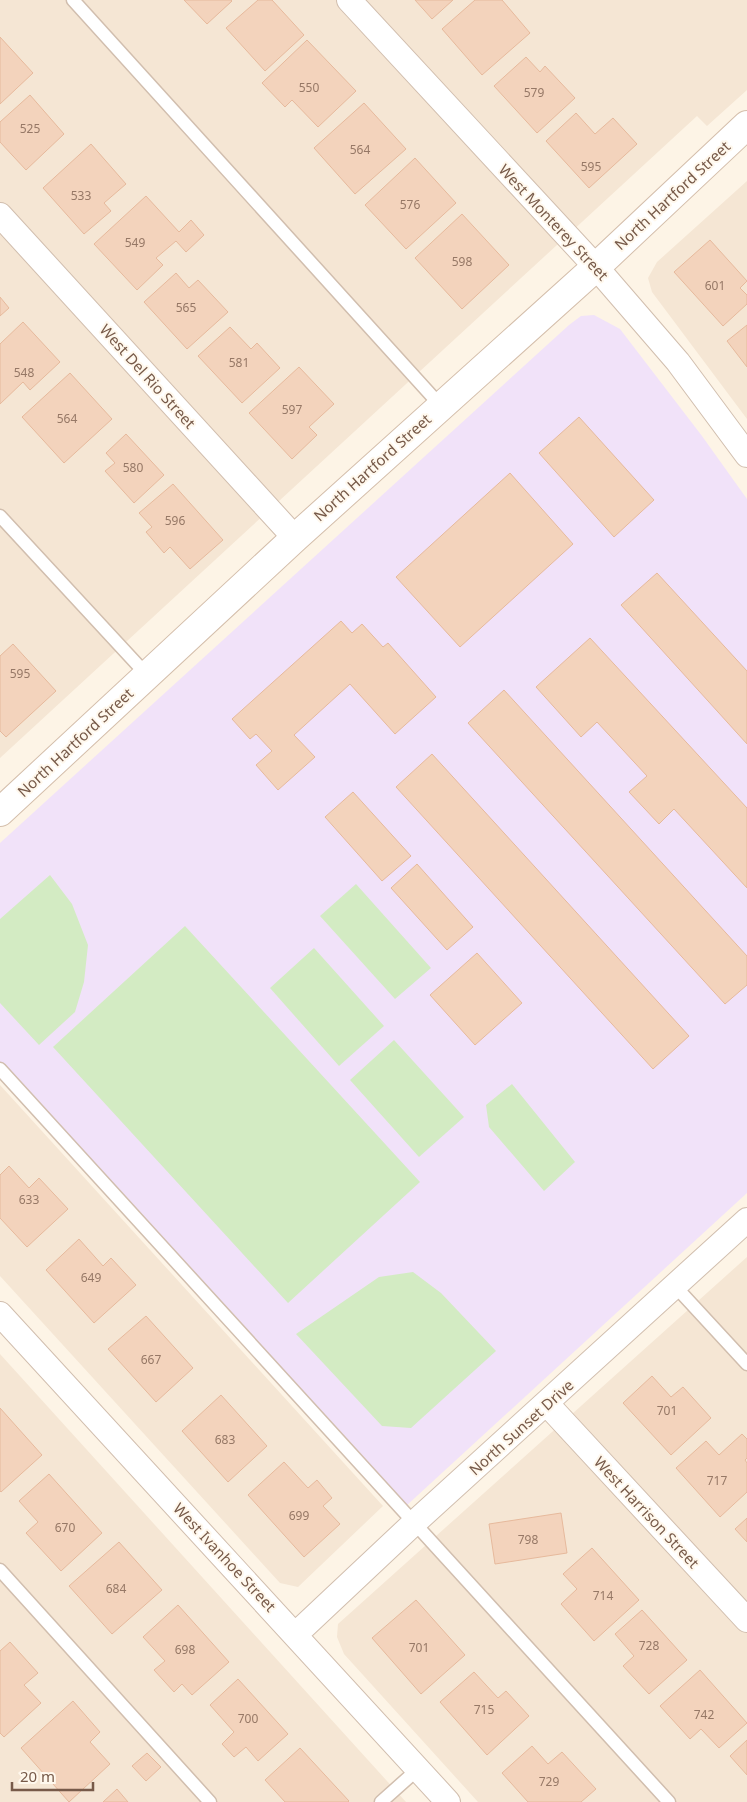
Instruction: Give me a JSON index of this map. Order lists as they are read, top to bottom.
{
  "streets": {
    "street": [
      "North Hartford Street",
      "West Monterey Street",
      "West Del Rio Street",
      "North Sunset Drive",
      "West Harrison Street",
      "West Ivanhoe Street"
    ]
  },
  "crossings": [
    ["North Hartford Street", "West Monterey Street"],
    ["North Hartford Street", "West Del Rio Street"],
    ["North Sunset Drive", "West Harrison Street"],
    ["North Sunset Drive", "West Ivanhoe Street"]
  ],
  "house_numbers": [
    "550",
    "579",
    "525",
    "564",
    "595",
    "533",
    "576",
    "549",
    "598",
    "601",
    "565",
    "581",
    "548",
    "597",
    "564",
    "580",
    "596",
    "595",
    "633",
    "649",
    "667",
    "701",
    "683",
    "717",
    "699",
    "670",
    "798",
    "684",
    "714",
    "728",
    "701",
    "698",
    "715",
    "742",
    "700",
    "729"
  ],
  "scale_bar": "20 m"
}
